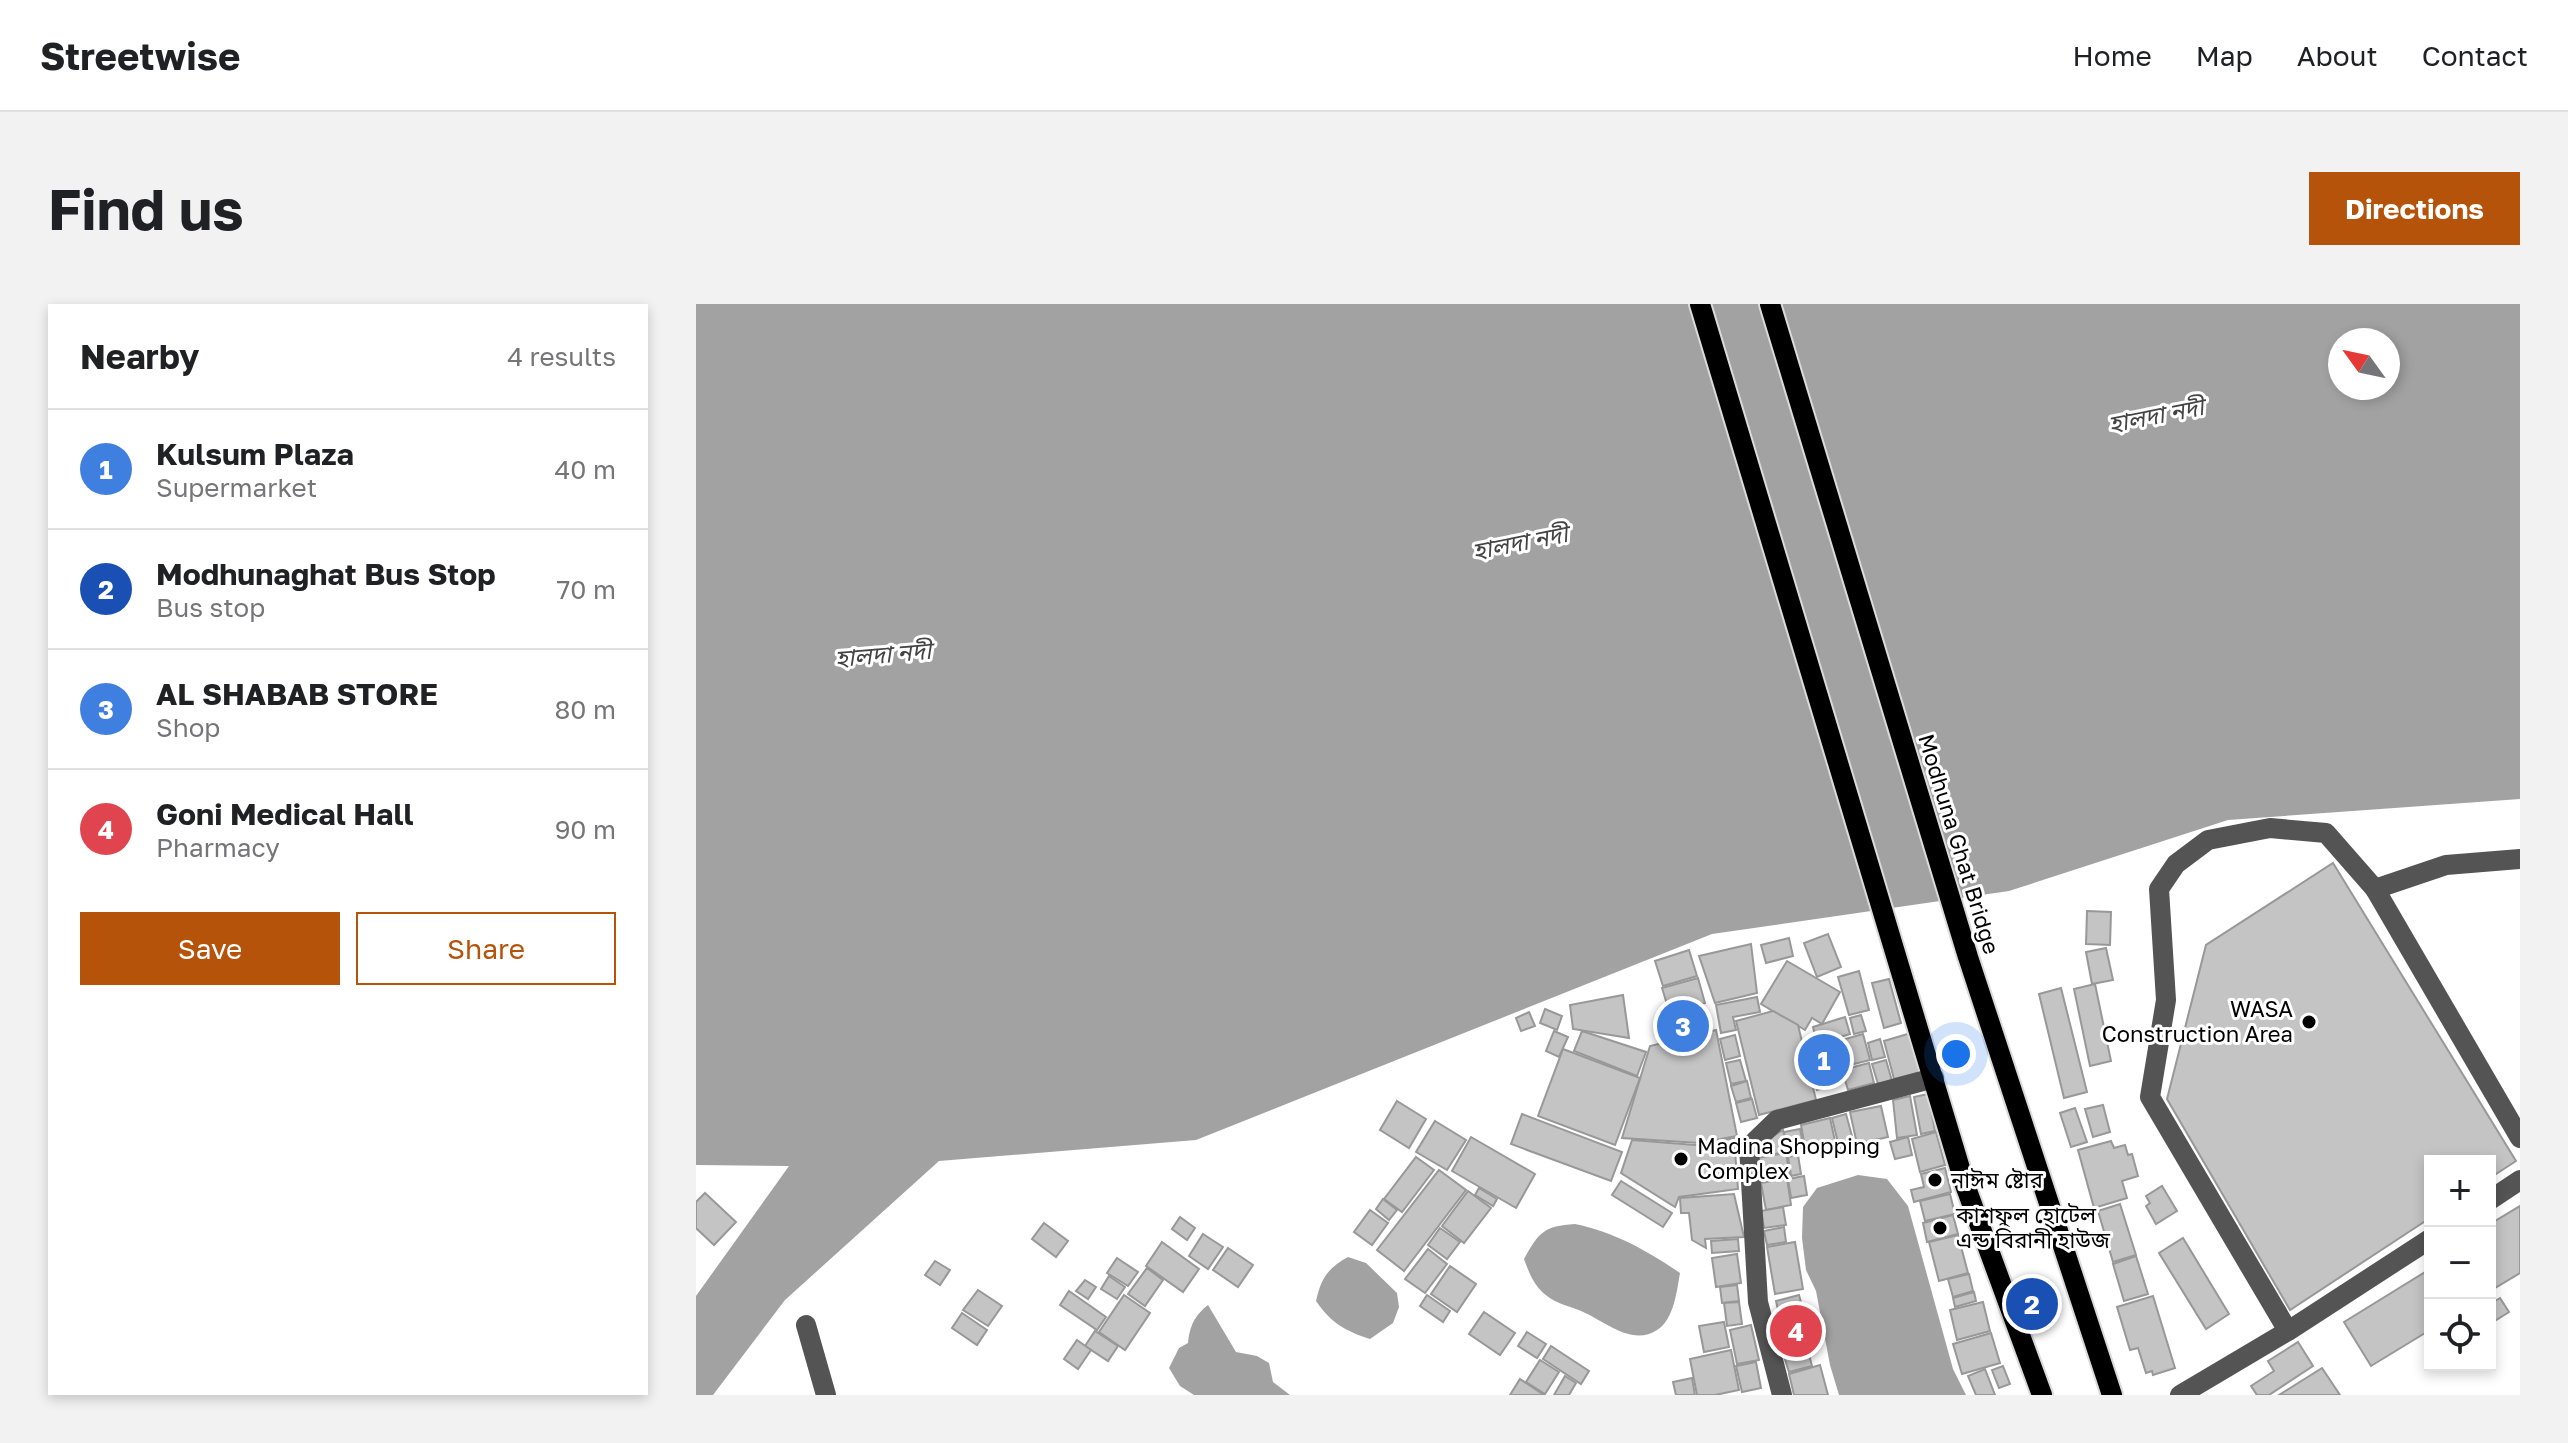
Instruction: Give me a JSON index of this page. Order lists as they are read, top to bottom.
{
  "streets": {
    "main road": ["Modhuna Ghat Bridge"]
  },
  "water": ["হালদা নদী"],
  "places": [
    "WASA Construction Area",
    "Madina Shopping Complex",
    "নাঈম ষ্টোর",
    "কাশফুল হোটেল এন্ড বিরানী হাউজ"
  ],
  "north": "top left",
  "page": {
    "header": "Streetwise",
    "nav": [
      "Home",
      "Map",
      "About",
      "Contact"
    ],
    "buttons": [
      "Directions",
      ["Save", "Share"]
    ],
    "title": "Find us",
    "heading": ["Nearby", "4 results"],
    "list": [
      {
        "mark": "1",
        "name": "Kulsum Plaza",
        "note": "Supermarket",
        "value": "40 m"
      },
      {
        "mark": "2",
        "name": "Modhunaghat Bus Stop",
        "note": "Bus stop",
        "value": "70 m"
      },
      {
        "mark": "3",
        "name": "AL SHABAB STORE",
        "note": "Shop",
        "value": "80 m"
      },
      {
        "mark": "4",
        "name": "Goni Medical Hall",
        "note": "Pharmacy",
        "value": "90 m"
      }
    ],
    "pins": [
      "3",
      "1",
      "2",
      "4"
    ],
    "map_buttons": ["+", "−"]
  }
}
